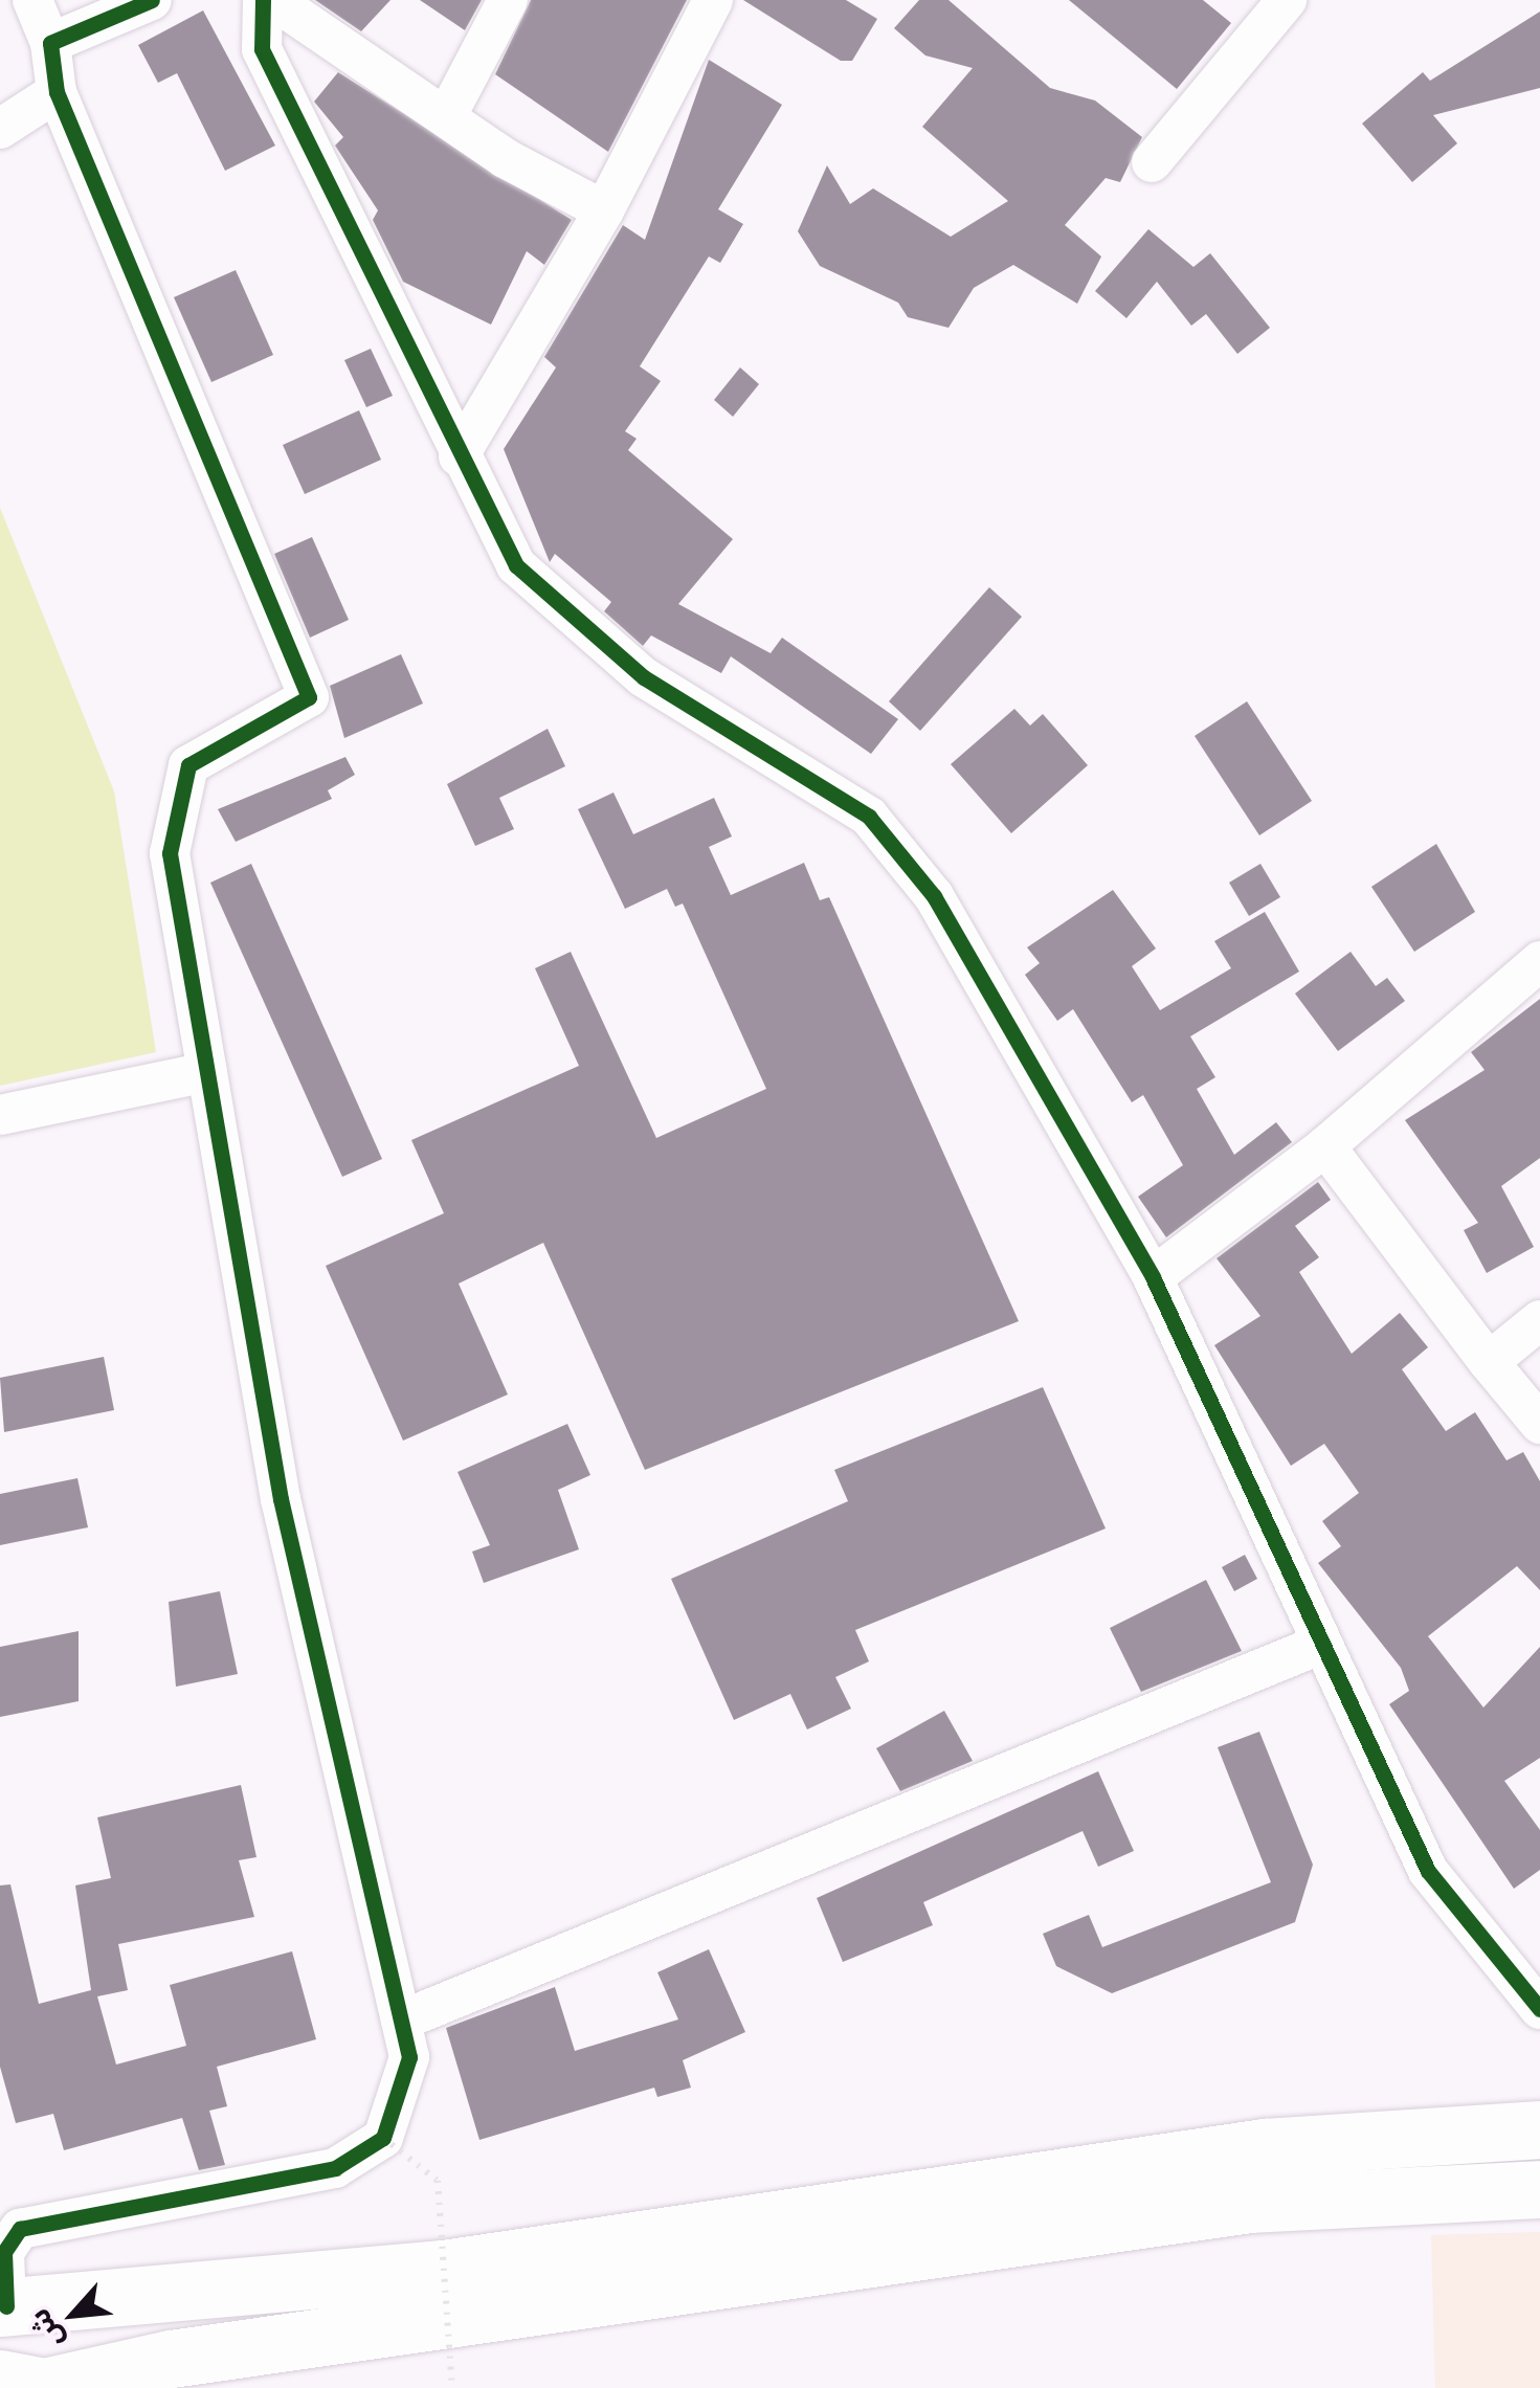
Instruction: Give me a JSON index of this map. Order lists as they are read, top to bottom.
{
  "north": "bottom left"
}
